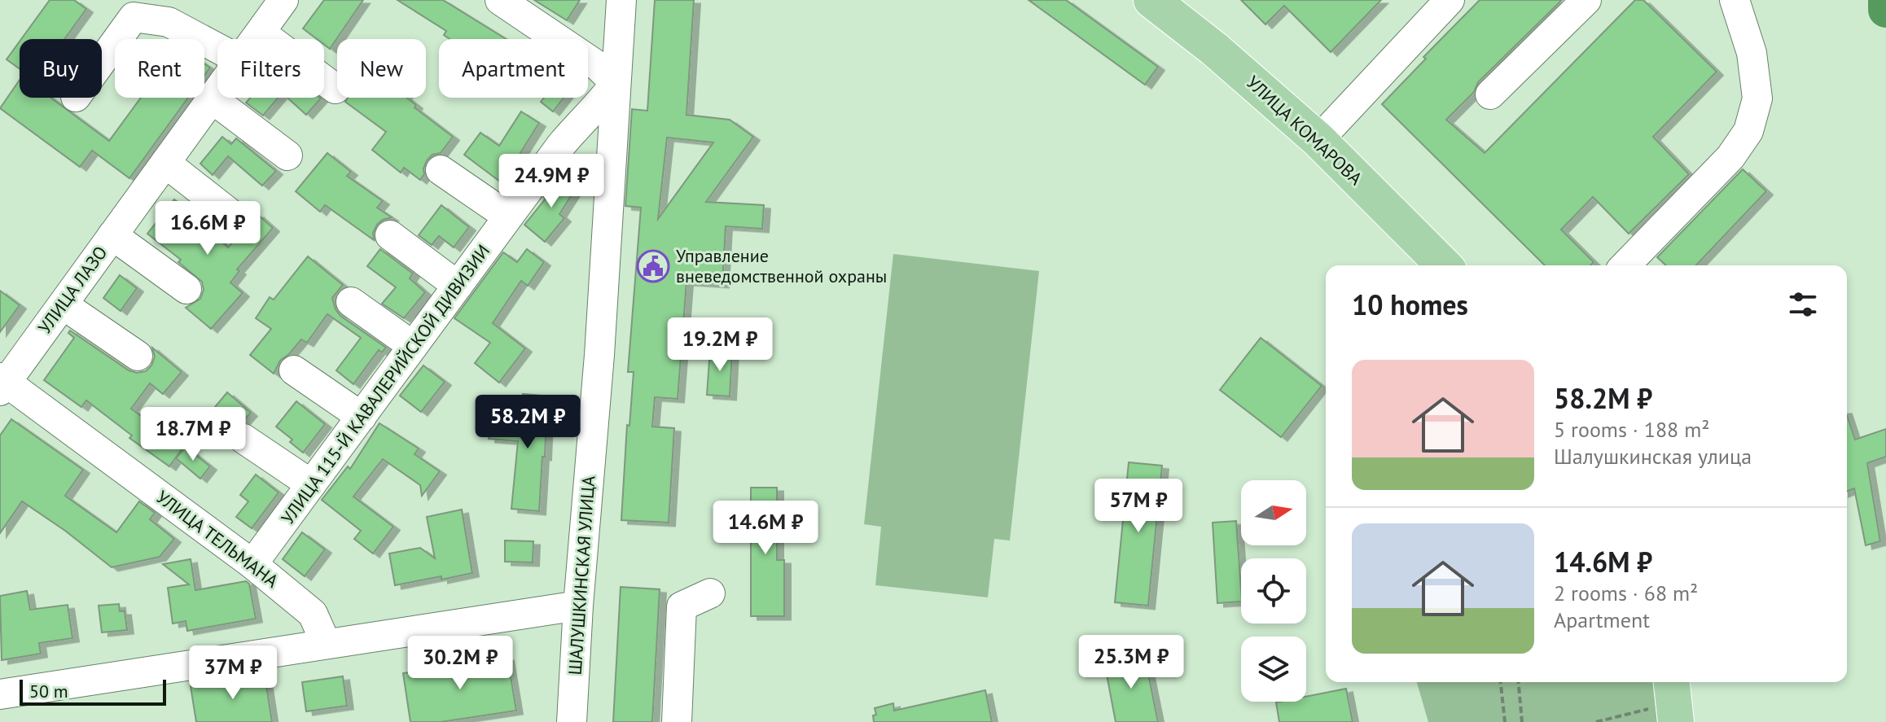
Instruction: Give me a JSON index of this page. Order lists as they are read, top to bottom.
{
  "streets": {
    "main road": ["УЛИЦА КОМАРОВА"],
    "street": [
      "УЛИЦА ЛАЗО",
      "УЛИЦА 115-Й КАВАЛЕРИЙСКОЙ ДИВИЗИИ",
      "УЛИЦА ТЕЛЬМАНА",
      "ШАЛУШКИНСКАЯ УЛИЦА"
    ]
  },
  "crossings": [
    ["УЛИЦА ЛАЗО", "УЛИЦА ТЕЛЬМАНА"],
    ["УЛИЦА 115-Й КАВАЛЕРИЙСКОЙ ДИВИЗИИ", "УЛИЦА ТЕЛЬМАНА"],
    ["УЛИЦА 115-Й КАВАЛЕРИЙСКОЙ ДИВИЗИИ", "ШАЛУШКИНСКАЯ УЛИЦА"]
  ],
  "places": {
    "public building": ["Управление вневедомственной охраны"]
  },
  "scale_bar": "50 m",
  "north": "right",
  "page": {
    "chip": [
      "Buy",
      "Rent",
      "Filters",
      "New",
      "Apartment"
    ],
    "price": [
      "24.9M ₽",
      "16.6M ₽",
      "19.2M ₽",
      "58.2M ₽",
      "18.7M ₽",
      "57M ₽",
      "14.6M ₽",
      "25.3M ₽",
      "30.2M ₽",
      "37M ₽"
    ],
    "heading": "10 homes",
    "list": [
      {
        "name": "58.2M ₽",
        "note": "5 rooms · 188 m² · Шалушкинская улица"
      },
      {
        "name": "14.6M ₽",
        "note": "2 rooms · 68 m² · Apartment"
      }
    ],
    "scale": "50 m"
  }
}
